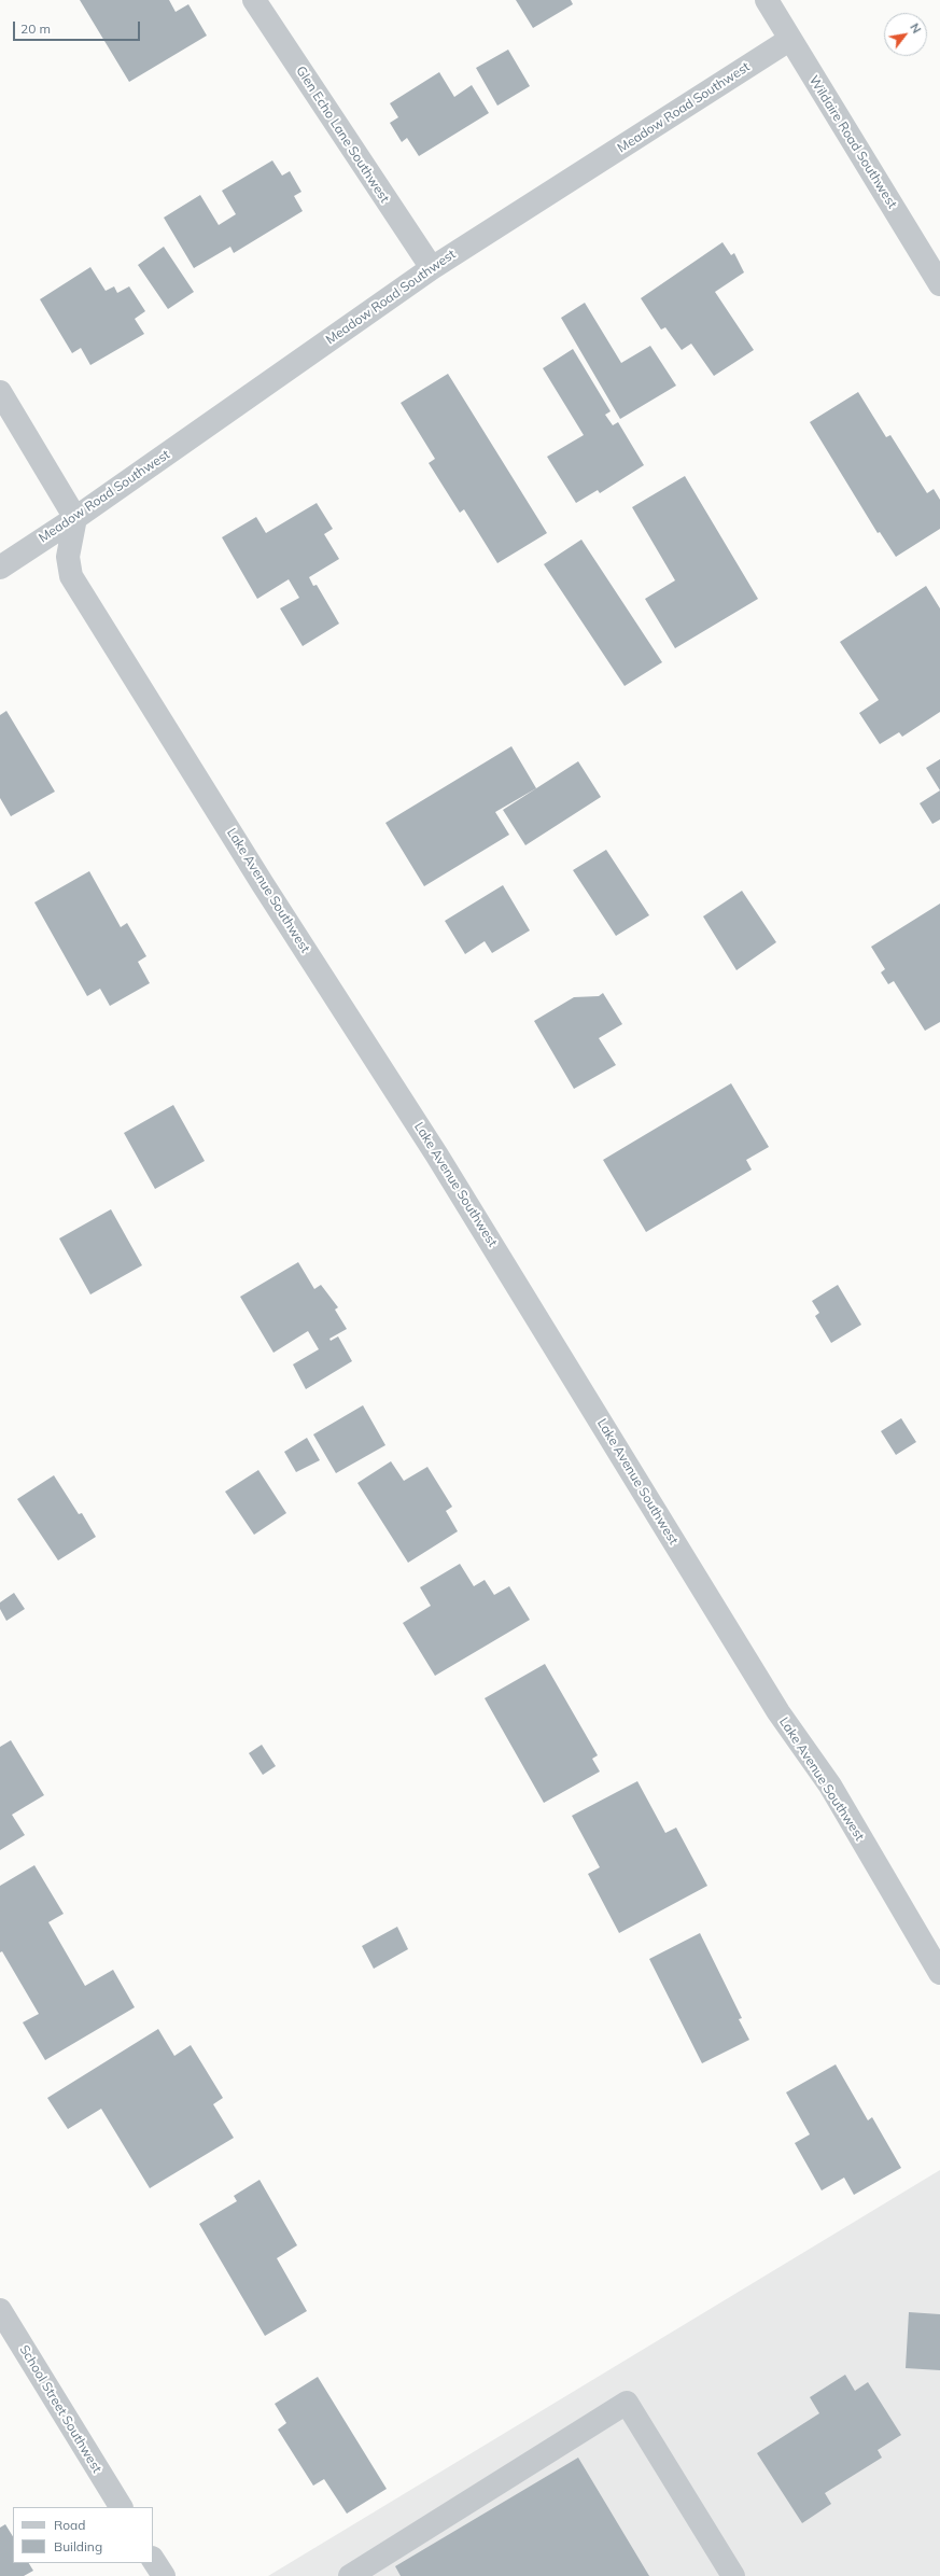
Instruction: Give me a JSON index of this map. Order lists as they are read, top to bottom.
{
  "streets": {
    "street": [
      "Meadow Road Southwest",
      "Glen Echo Lane Southwest",
      "Wildaire Road Southwest",
      "Lake Avenue Southwest",
      "School Street Southwest"
    ]
  },
  "crossings": [
    ["Meadow Road Southwest", "Glen Echo Lane Southwest"],
    ["Meadow Road Southwest", "Wildaire Road Southwest"],
    ["Meadow Road Southwest", "Lake Avenue Southwest"]
  ],
  "legend": ["Road", "Building"],
  "scale_bar": "20 m",
  "north": "top right"
}
